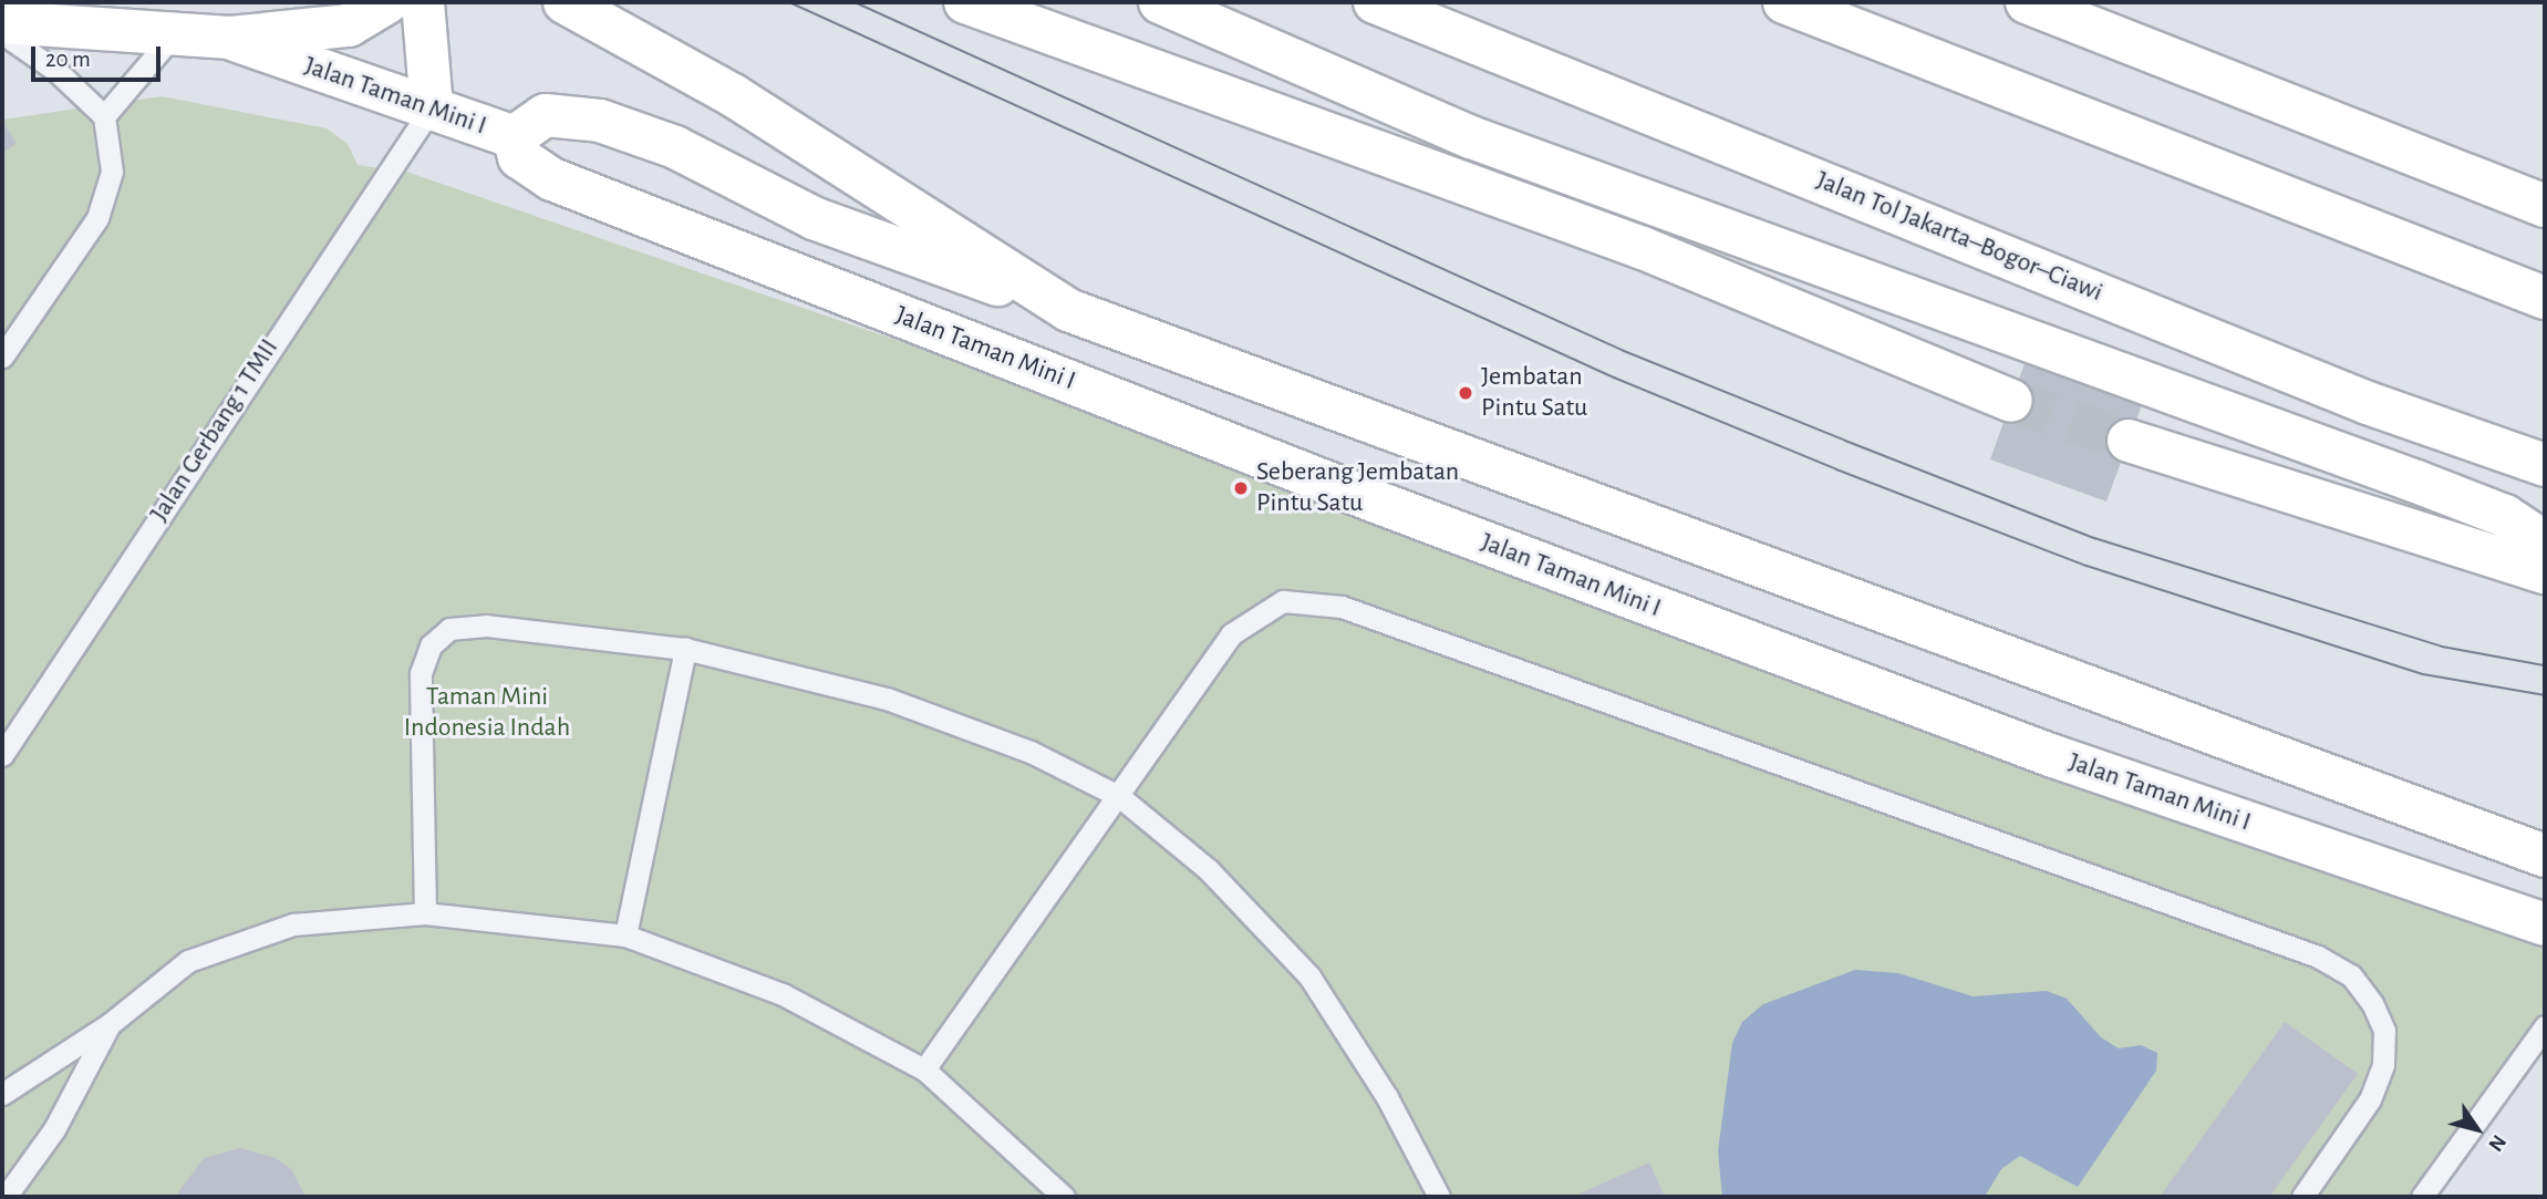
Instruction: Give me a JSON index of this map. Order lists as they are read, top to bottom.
{
  "streets": {
    "main road": ["Jalan Taman Mini I", "Jalan Tol Jakarta–Bogor–Ciawi"],
    "lane": ["Jalan Gerbang 1 TMII"]
  },
  "crossings": [
    ["Jalan Taman Mini I", "Jalan Gerbang 1 TMII"]
  ],
  "parks": ["Taman Mini Indonesia Indah"],
  "places": ["Jembatan Pintu Satu", "Seberang Jembatan Pintu Satu"],
  "scale_bar": "20 m",
  "north": "bottom right"
}
